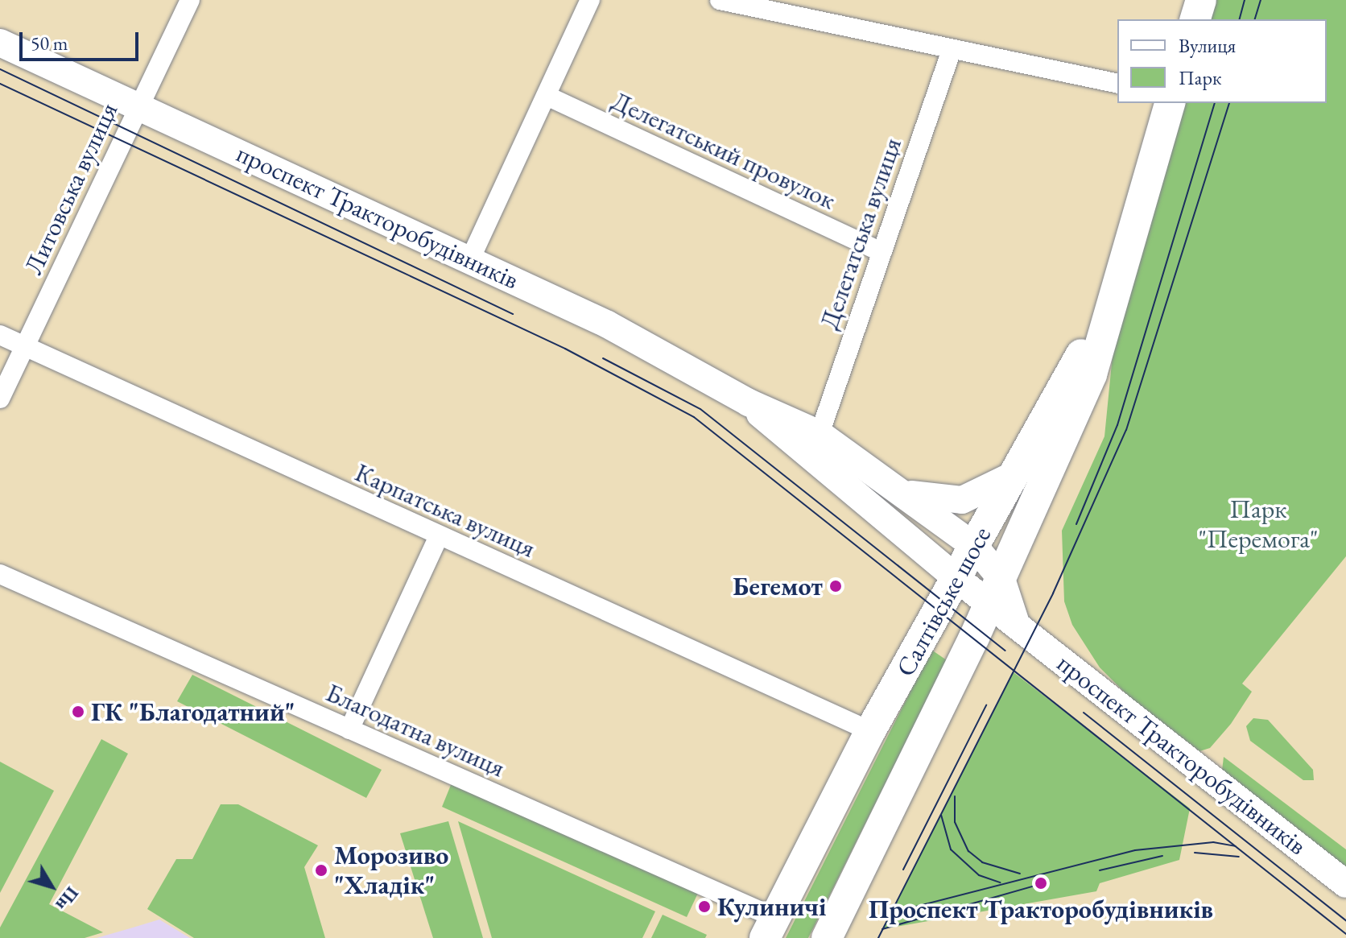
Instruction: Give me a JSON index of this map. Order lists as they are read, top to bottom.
{
  "streets": {
    "main road": ["проспект Тракторобудівників", "Салтівське шосе"],
    "street": [
      "Делегатський провулок",
      "Литовська вулиця",
      "Делегатська вулиця",
      "Карпатська вулиця",
      "Благодатна вулиця"
    ]
  },
  "crossings": [
    ["Делегатський провулок", "Делегатська вулиця"],
    ["Литовська вулиця", "проспект Тракторобудівників"],
    ["Литовська вулиця", "Карпатська вулиця"],
    ["проспект Тракторобудівників", "Делегатська вулиця"],
    ["проспект Тракторобудівників", "Салтівське шосе"],
    ["Карпатська вулиця", "Салтівське шосе"],
    ["Салтівське шосе", "Благодатна вулиця"]
  ],
  "parks": ["Парк \"Перемога\""],
  "places": [
    "Бегемот",
    "ГК \"Благодатний\"",
    "Морозиво \"Хладік\"",
    "Проспект Тракторобудівників",
    "Кулиничі"
  ],
  "legend": ["Вулиця", "Парк"],
  "scale_bar": "50 m",
  "north": "bottom right"
}
